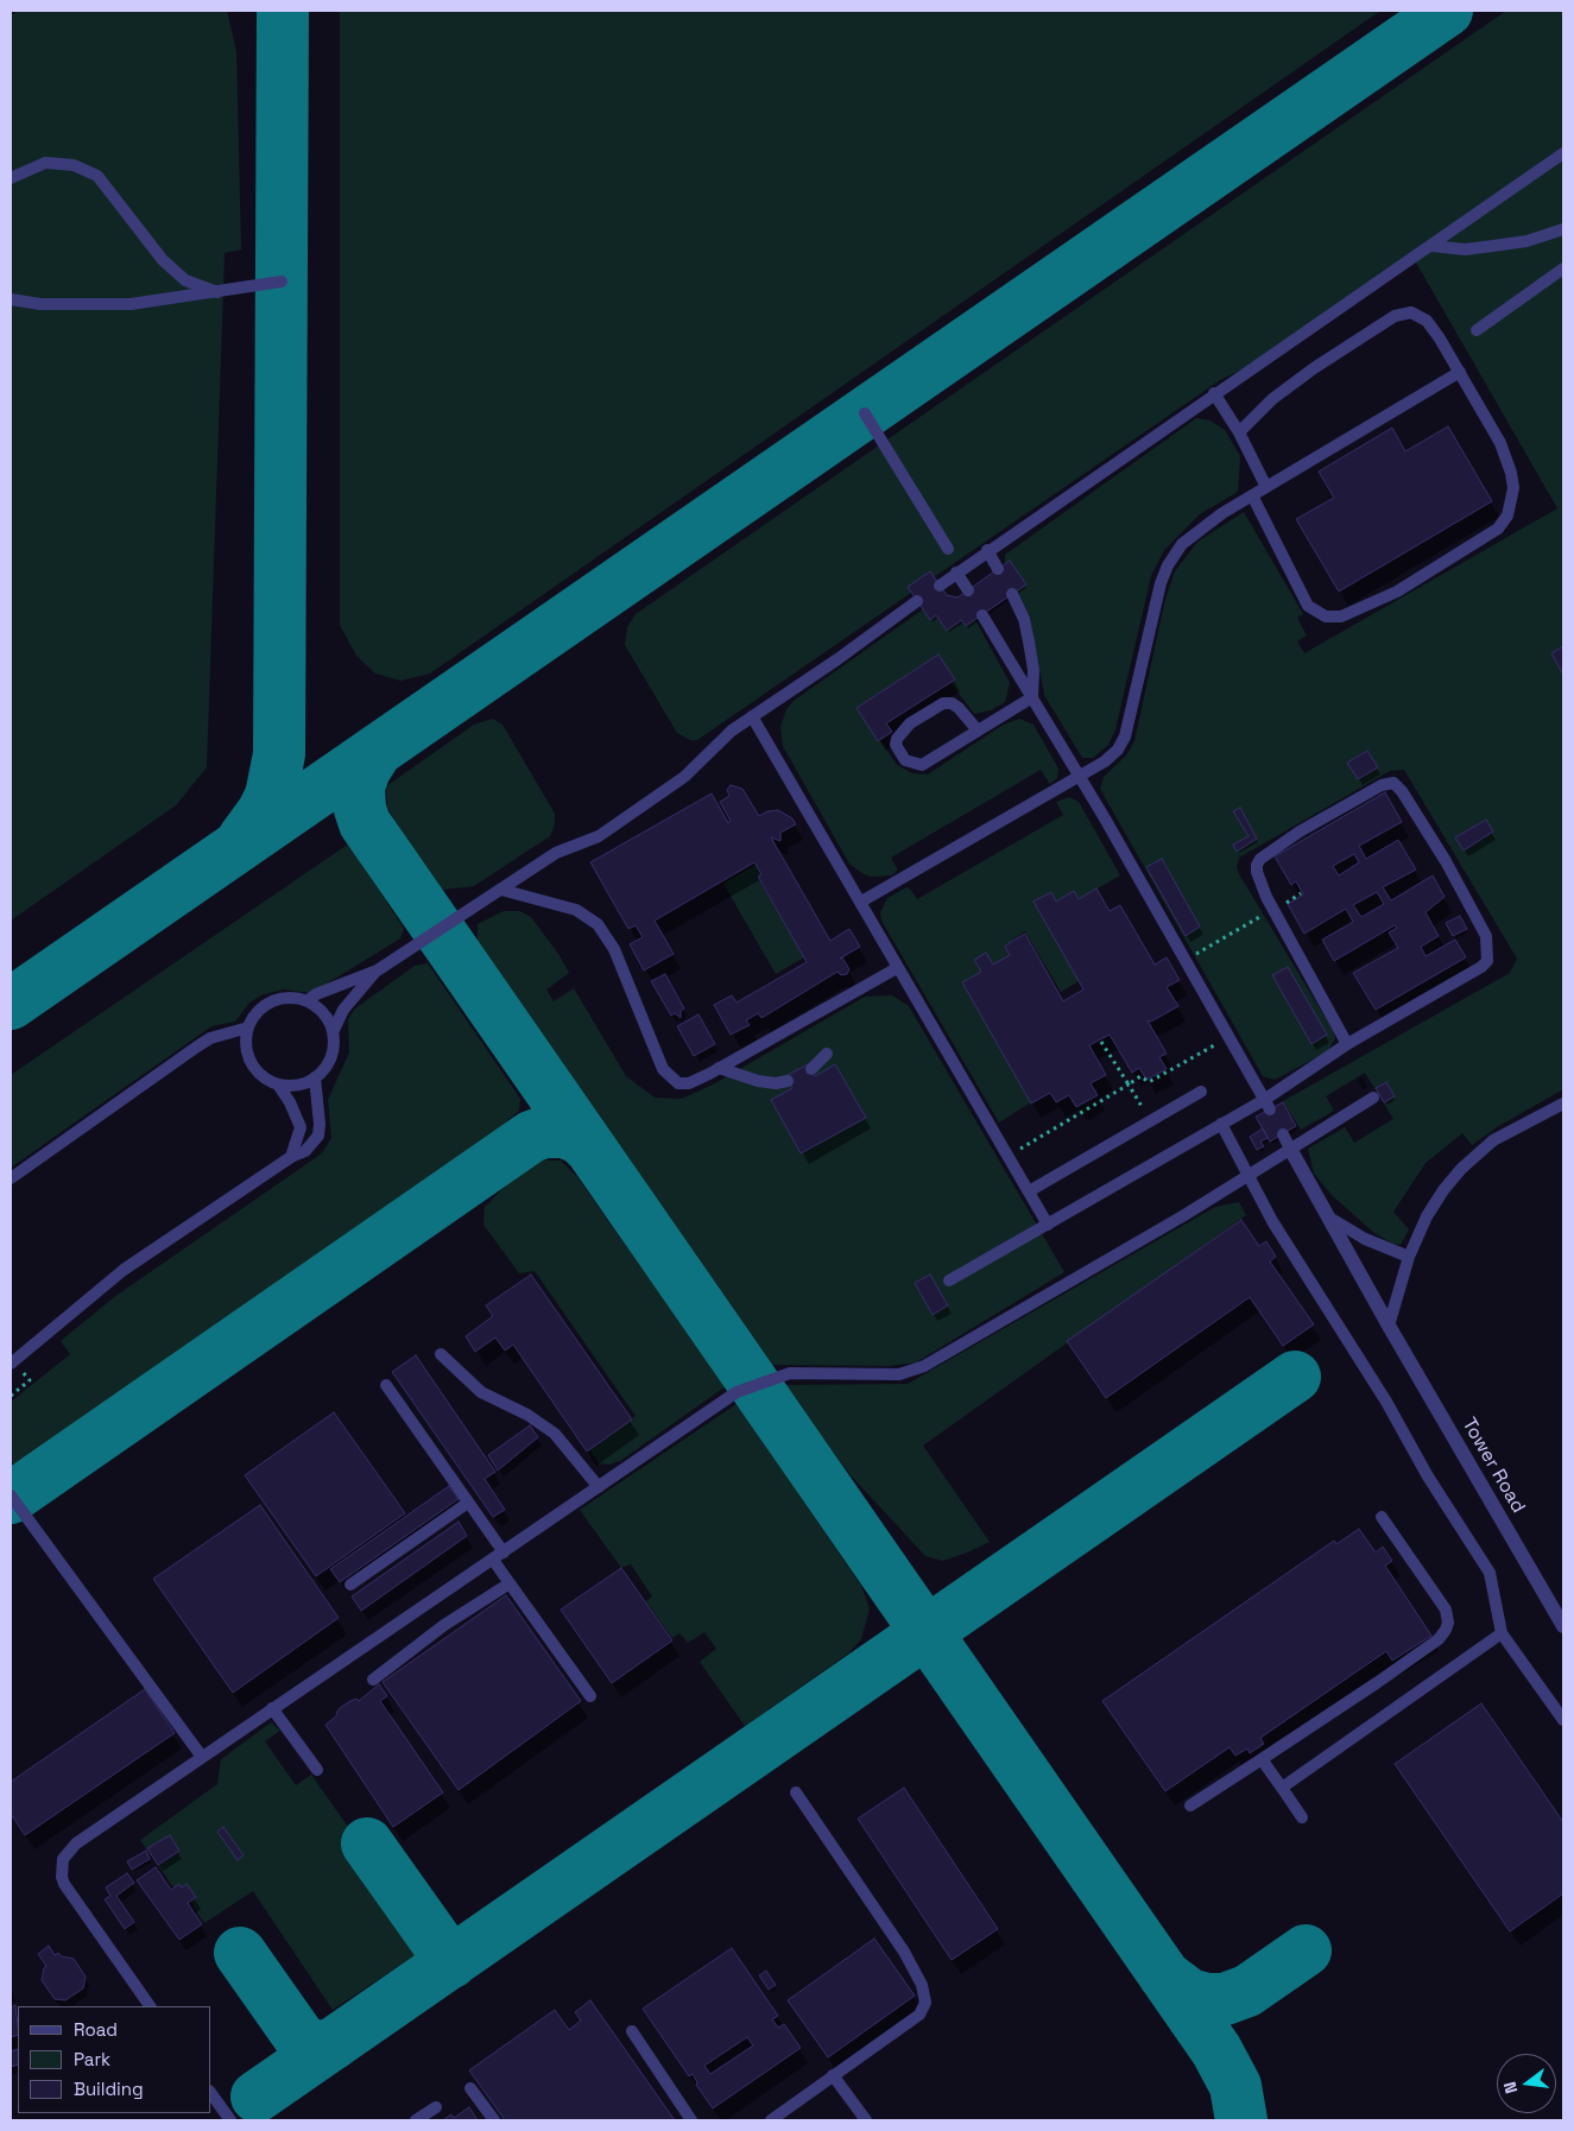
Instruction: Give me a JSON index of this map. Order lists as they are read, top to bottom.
{
  "streets": {
    "street": ["Tower Road"]
  },
  "legend": ["Road", "Park", "Building"],
  "north": "left"
}
